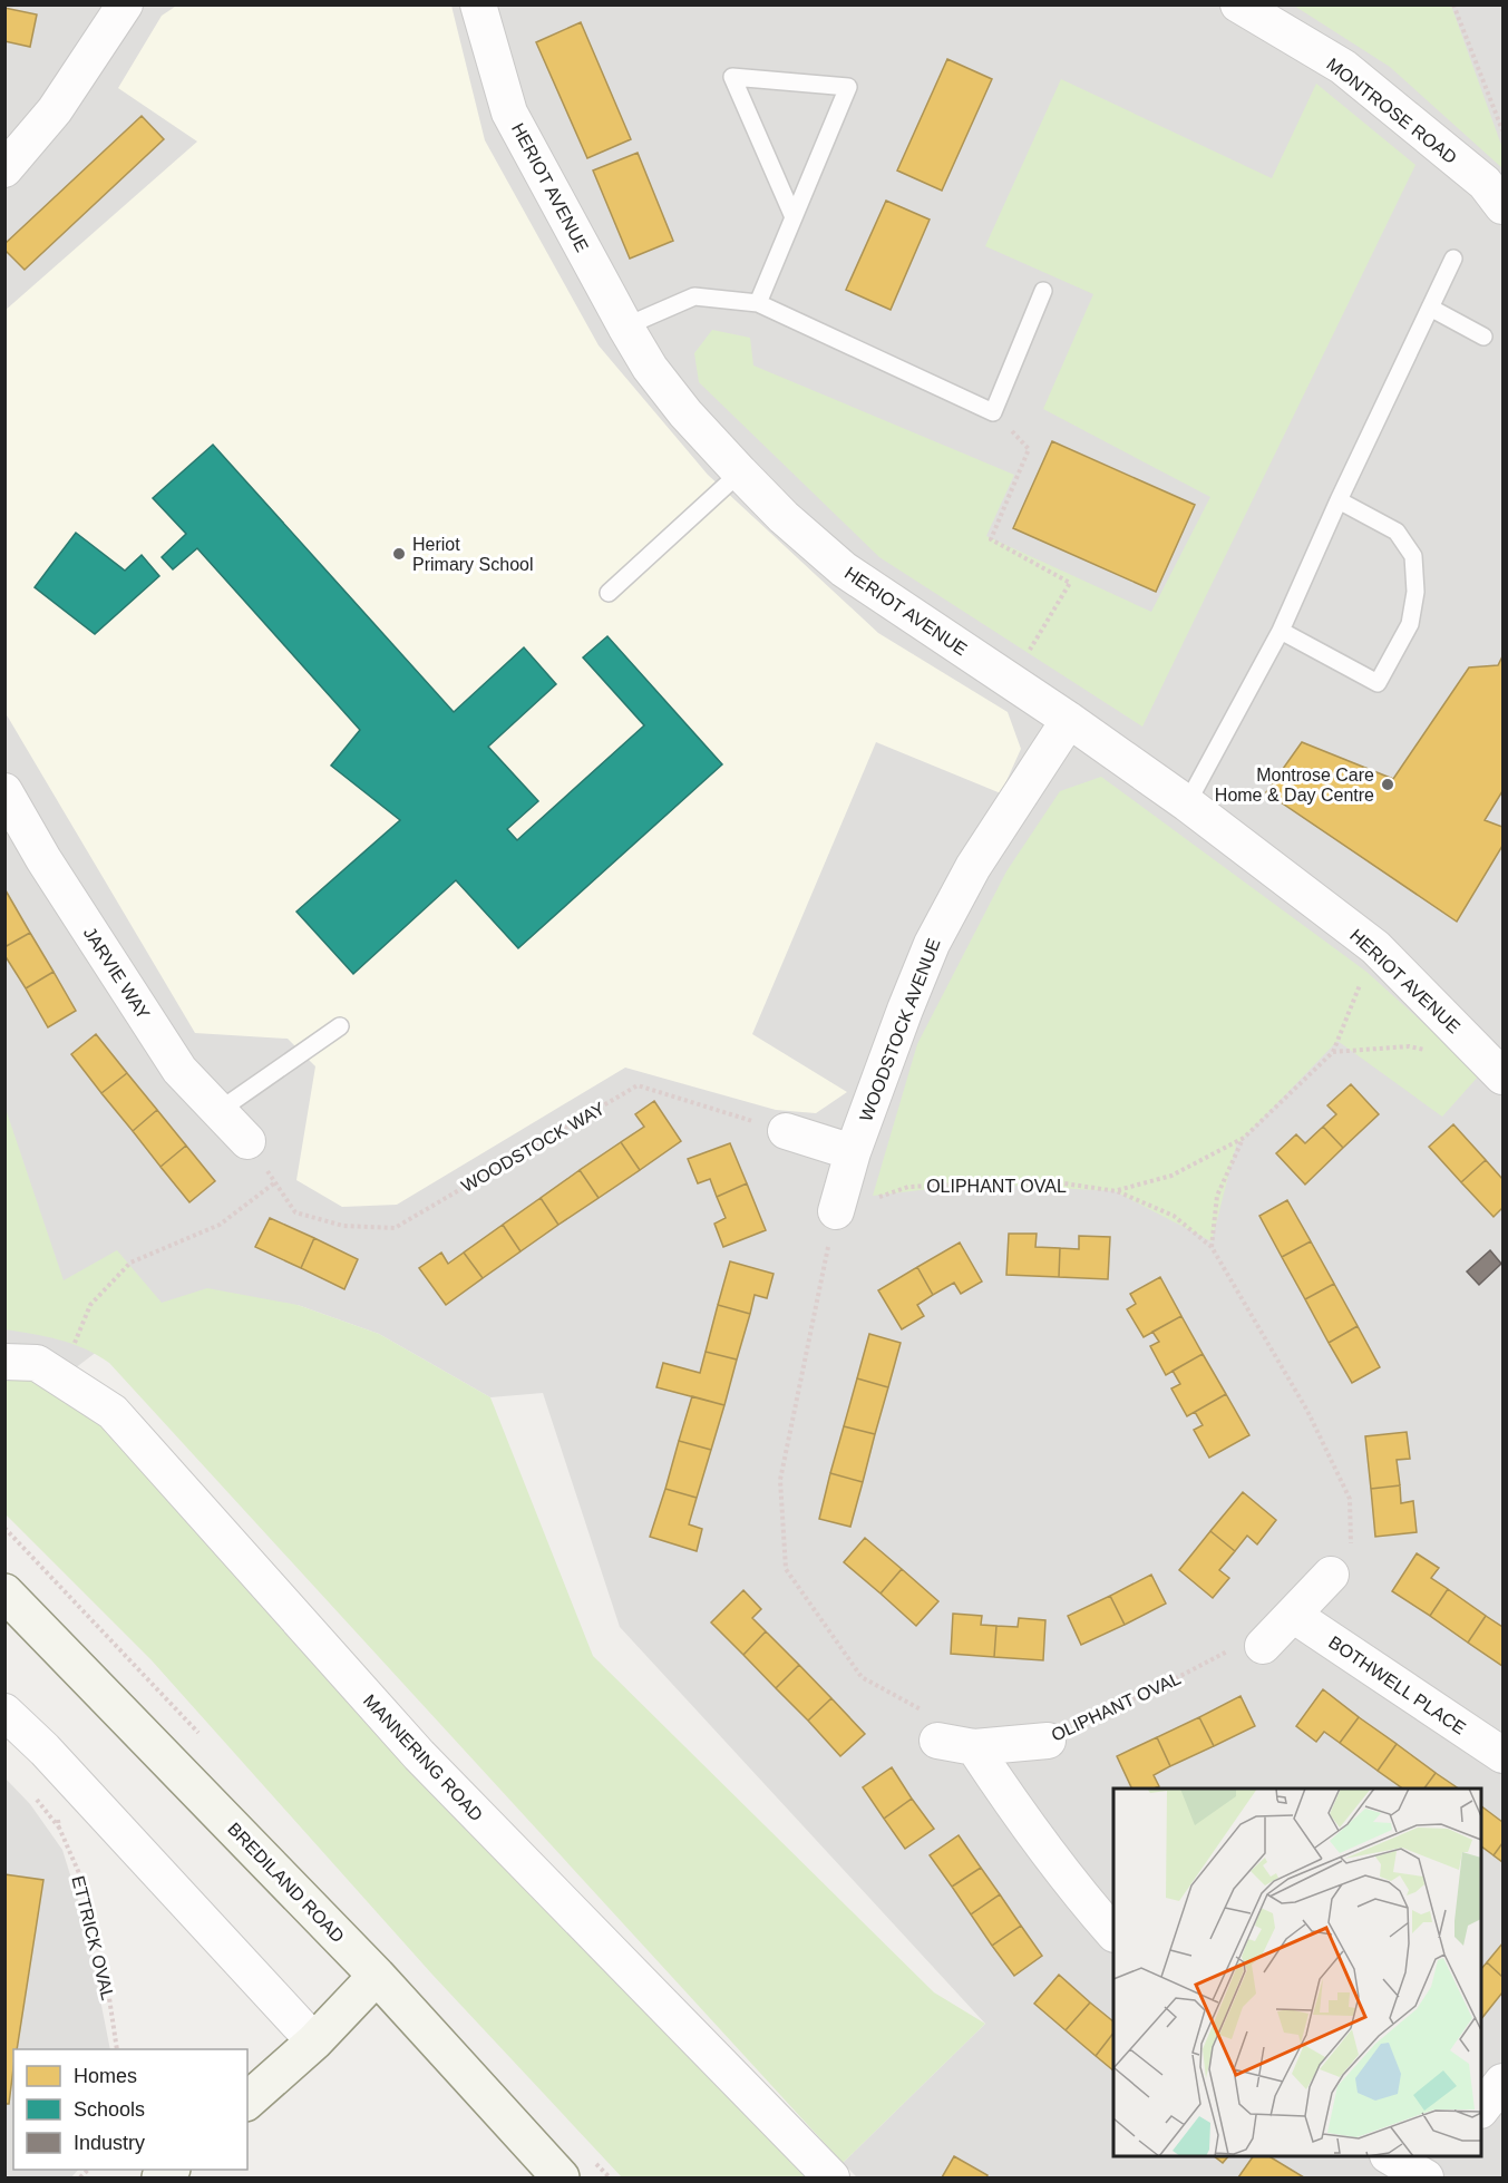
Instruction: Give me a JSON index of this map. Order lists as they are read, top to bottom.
{
  "streets": {
    "street": [
      "MONTROSE ROAD",
      "HERIOT AVENUE",
      "JARVIE WAY",
      "WOODSTOCK AVENUE",
      "OLIPHANT OVAL",
      "BOTHWELL PLACE",
      "MANNERING ROAD",
      "BREDILAND ROAD"
    ],
    "path": ["WOODSTOCK WAY", "ETTRICK OVAL"]
  },
  "crossings": [
    ["HERIOT AVENUE", "WOODSTOCK AVENUE"],
    ["JARVIE WAY", "WOODSTOCK WAY"],
    ["WOODSTOCK AVENUE", "OLIPHANT OVAL"]
  ],
  "places": ["Heriot Primary School", "Montrose Care Home & Day Centre"],
  "legend": ["Homes", "Schools", "Industry"]
}
